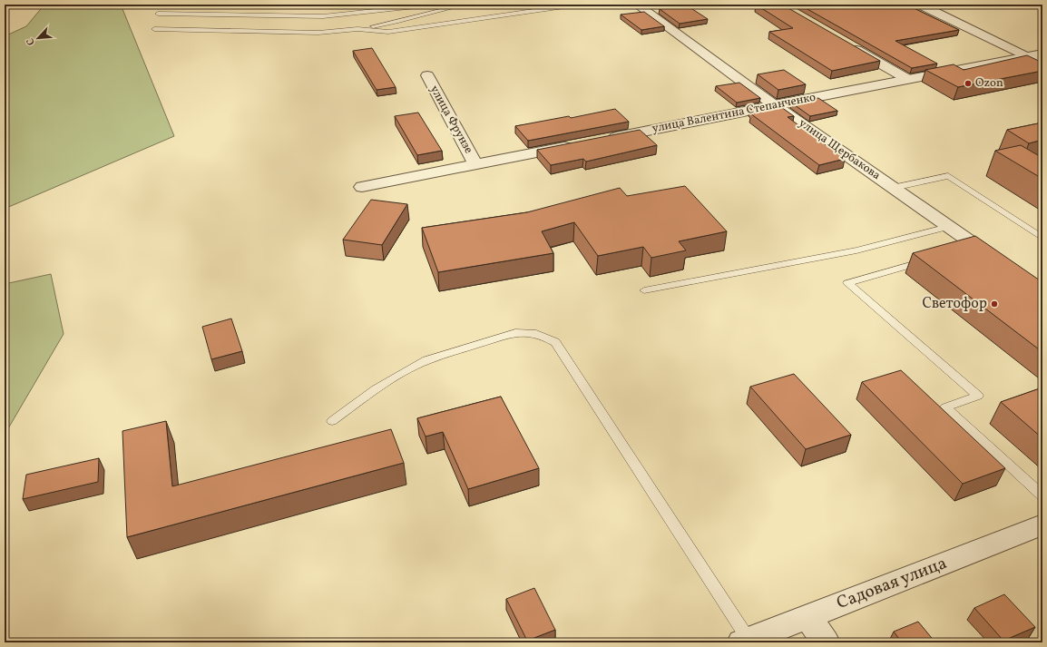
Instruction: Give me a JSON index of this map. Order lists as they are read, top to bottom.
{
  "streets": {
    "street": [
      "улица Валентина Степанченко",
      "улица Фрунзе",
      "улица Щербакова",
      "Садовая улица"
    ]
  },
  "crossings": [
    ["улица Валентина Степанченко", "улица Щербакова"]
  ],
  "places": ["Ozon", "Светофор"],
  "north": "bottom left"
}
